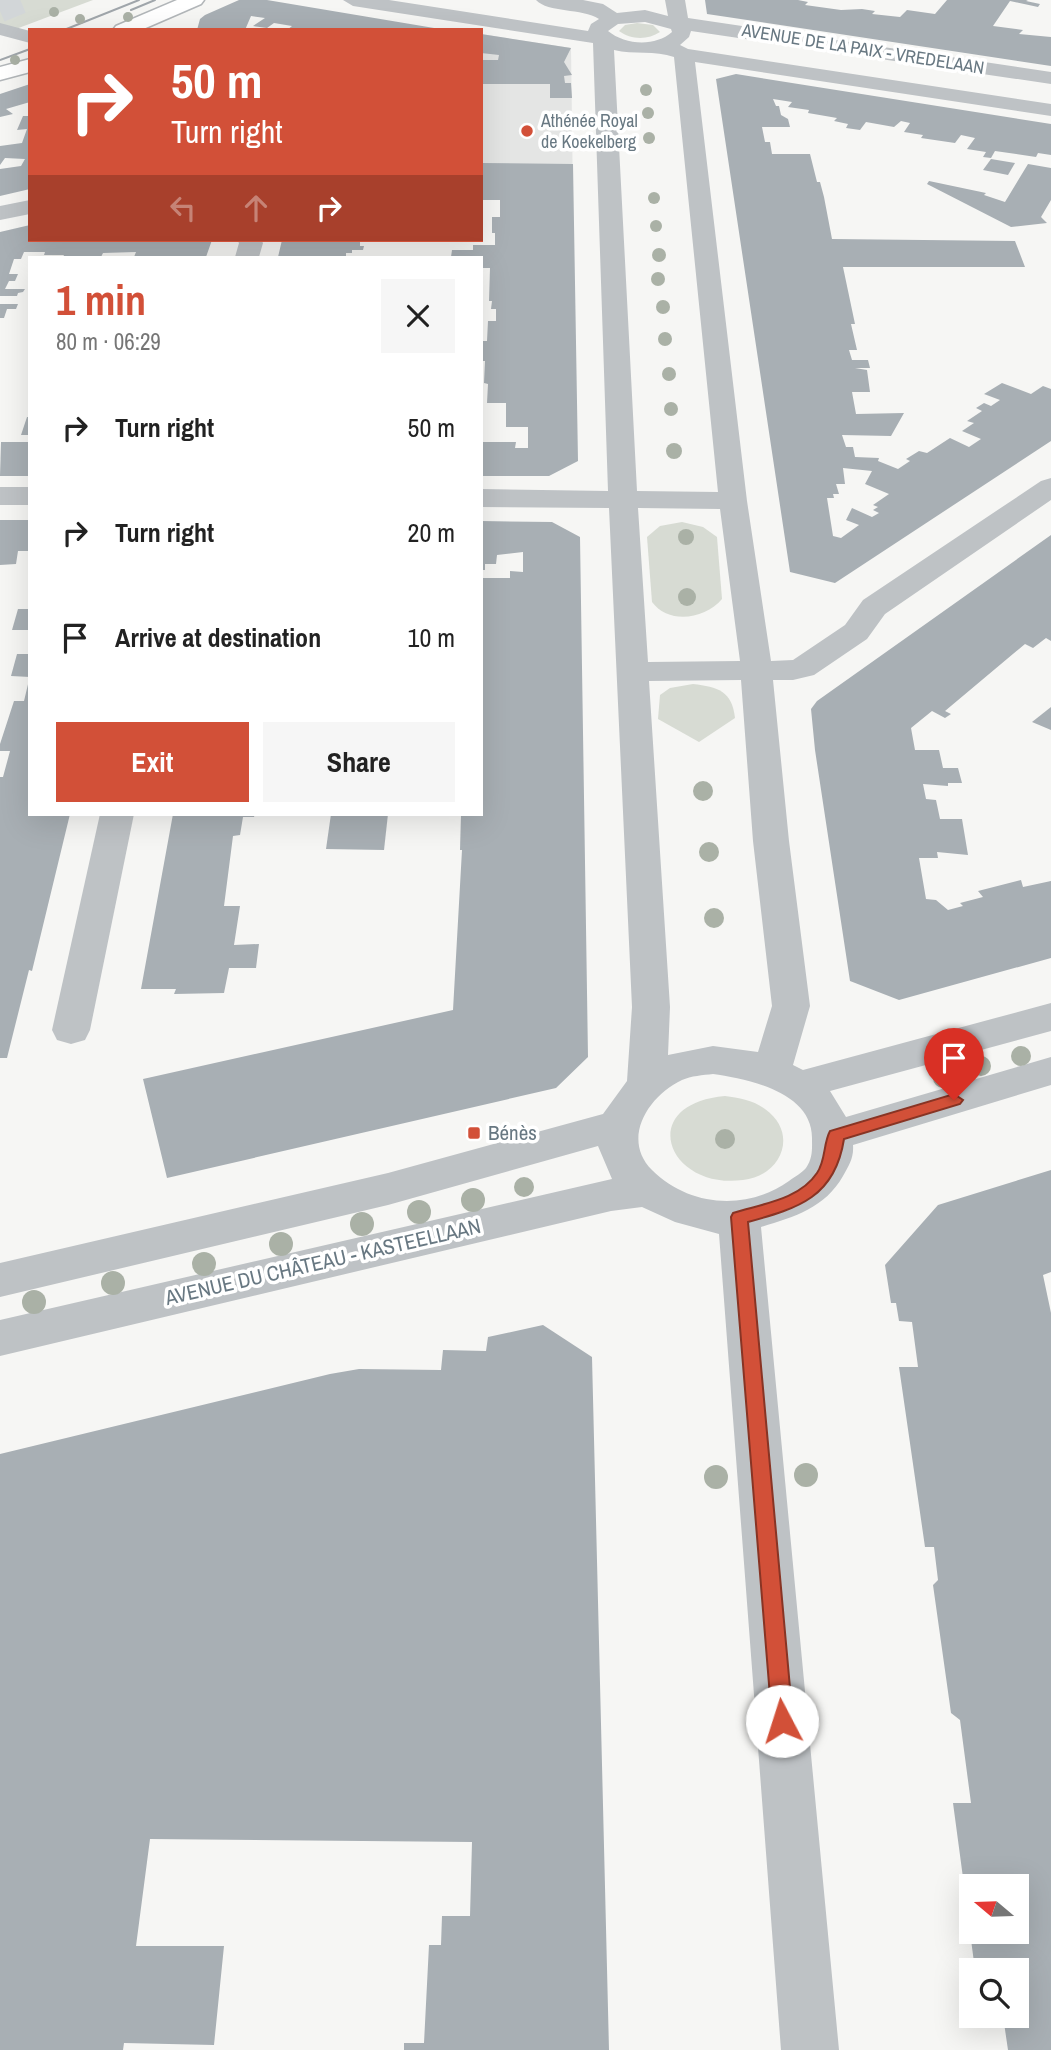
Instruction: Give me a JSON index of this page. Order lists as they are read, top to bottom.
{
  "streets": {
    "street": ["AVENUE DE LA PAIX - VREDELAAN", "AVENUE DU CHÂTEAU - KASTEELLAAN"]
  },
  "places": {
    "other": ["Athénée Royal de Koekelberg"],
    "transit": ["Bénès"]
  },
  "north": "left",
  "page": {
    "turn": ["50 m", "Turn right"],
    "heading": ["1 min", "80 m · 06:29"],
    "list": [
      {
        "name": "Turn right",
        "value": "50 m"
      },
      {
        "name": "Turn right",
        "value": "20 m"
      },
      {
        "name": "Arrive at destination",
        "value": "10 m"
      }
    ],
    "buttons": ["Exit", "Share"]
  }
}
